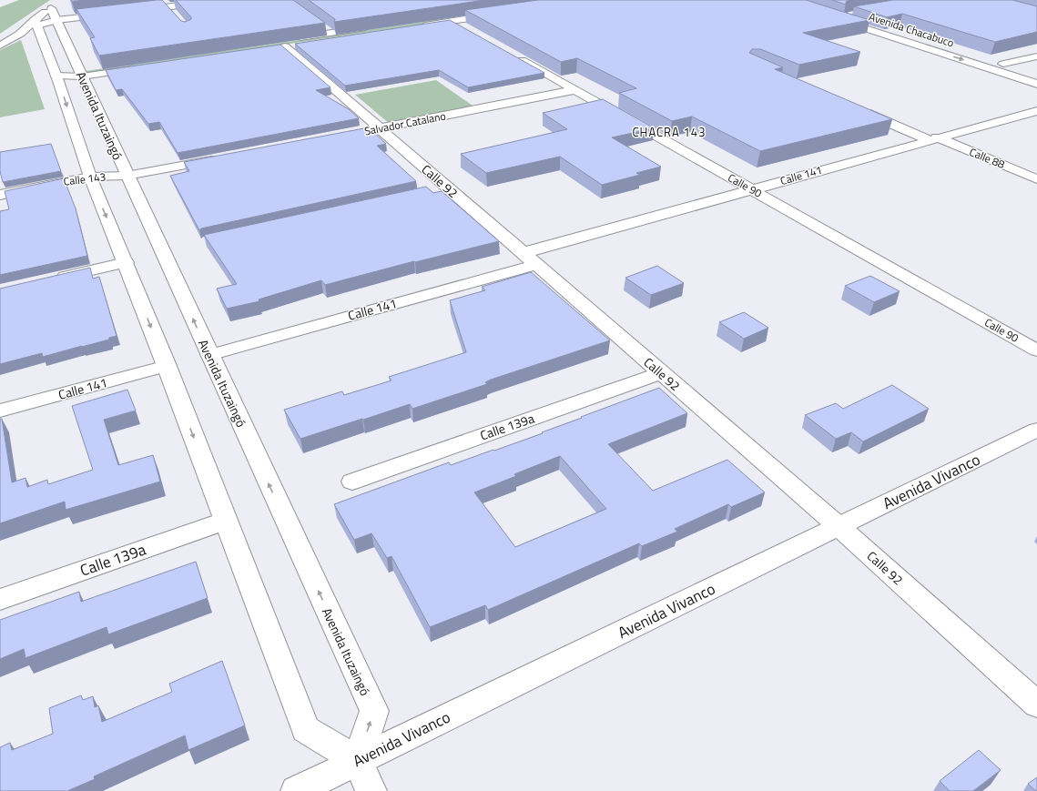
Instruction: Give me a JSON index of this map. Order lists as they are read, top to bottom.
{
  "streets": {
    "street": [
      "Avenida Chacabuco",
      "Avenida Ituzaingó",
      "Salvador Catalano",
      "Calle 88",
      "Calle 141",
      "Calle 143",
      "Calle 92",
      "Calle 90",
      "Calle 139a",
      "Avenida Vivanco"
    ]
  },
  "crossings": [
    ["Avenida Ituzaingó", "Calle 141"],
    ["Avenida Ituzaingó", "Calle 143"],
    ["Avenida Ituzaingó", "Calle 139a"],
    ["Avenida Ituzaingó", "Avenida Vivanco"],
    ["Salvador Catalano", "Calle 92"],
    ["Salvador Catalano", "Calle 90"],
    ["Calle 88", "Calle 141"],
    ["Calle 141", "Calle 92"],
    ["Calle 141", "Calle 90"],
    ["Calle 92", "Calle 139a"],
    ["Calle 92", "Avenida Vivanco"]
  ],
  "districts": ["CHACRA 143"]
}
